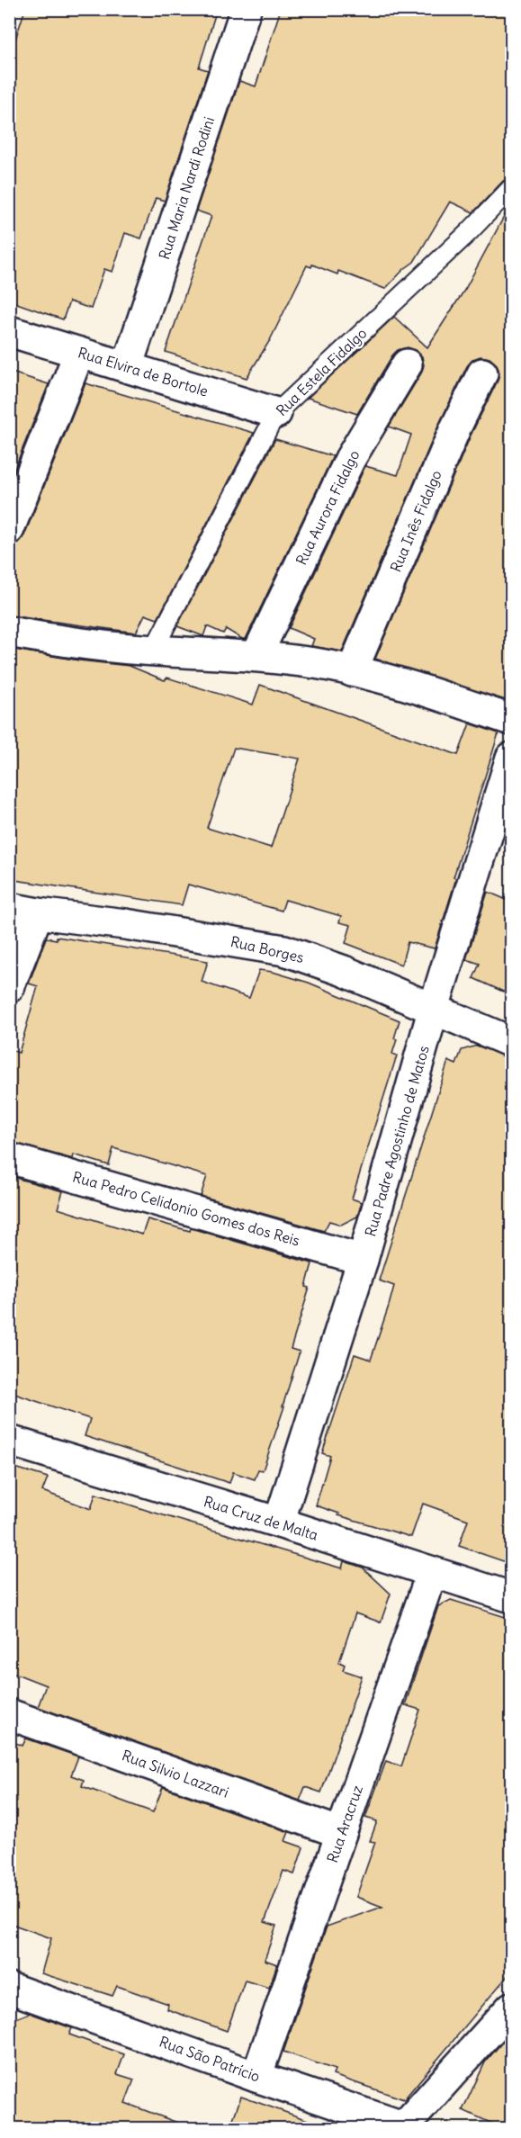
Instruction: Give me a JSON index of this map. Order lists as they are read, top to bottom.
{
  "streets": {
    "street": [
      "Rua Maria Nardi Rodini",
      "Rua Elvira de Bortole",
      "Rua Aurora Fidalgo",
      "Rua Inês Fidalgo",
      "Rua Borges",
      "Rua Padre Agostinho de Matos",
      "Rua Pedro Celidonio Gomes dos Reis",
      "Rua Cruz de Malta",
      "Rua Silvio Lazzari",
      "Rua Aracruz",
      "Rua São Patrício"
    ],
    "lane": ["Rua Estela Fidalgo"]
  },
  "crossings": [
    ["Rua Maria Nardi Rodini", "Rua Elvira de Bortole"],
    ["Rua Elvira de Bortole", "Rua Estela Fidalgo"],
    ["Rua Borges", "Rua Padre Agostinho de Matos"],
    ["Rua Padre Agostinho de Matos", "Rua Pedro Celidonio Gomes dos Reis"],
    ["Rua Padre Agostinho de Matos", "Rua Cruz de Malta"],
    ["Rua Cruz de Malta", "Rua Aracruz"],
    ["Rua Silvio Lazzari", "Rua Aracruz"],
    ["Rua Aracruz", "Rua São Patrício"]
  ]
}
